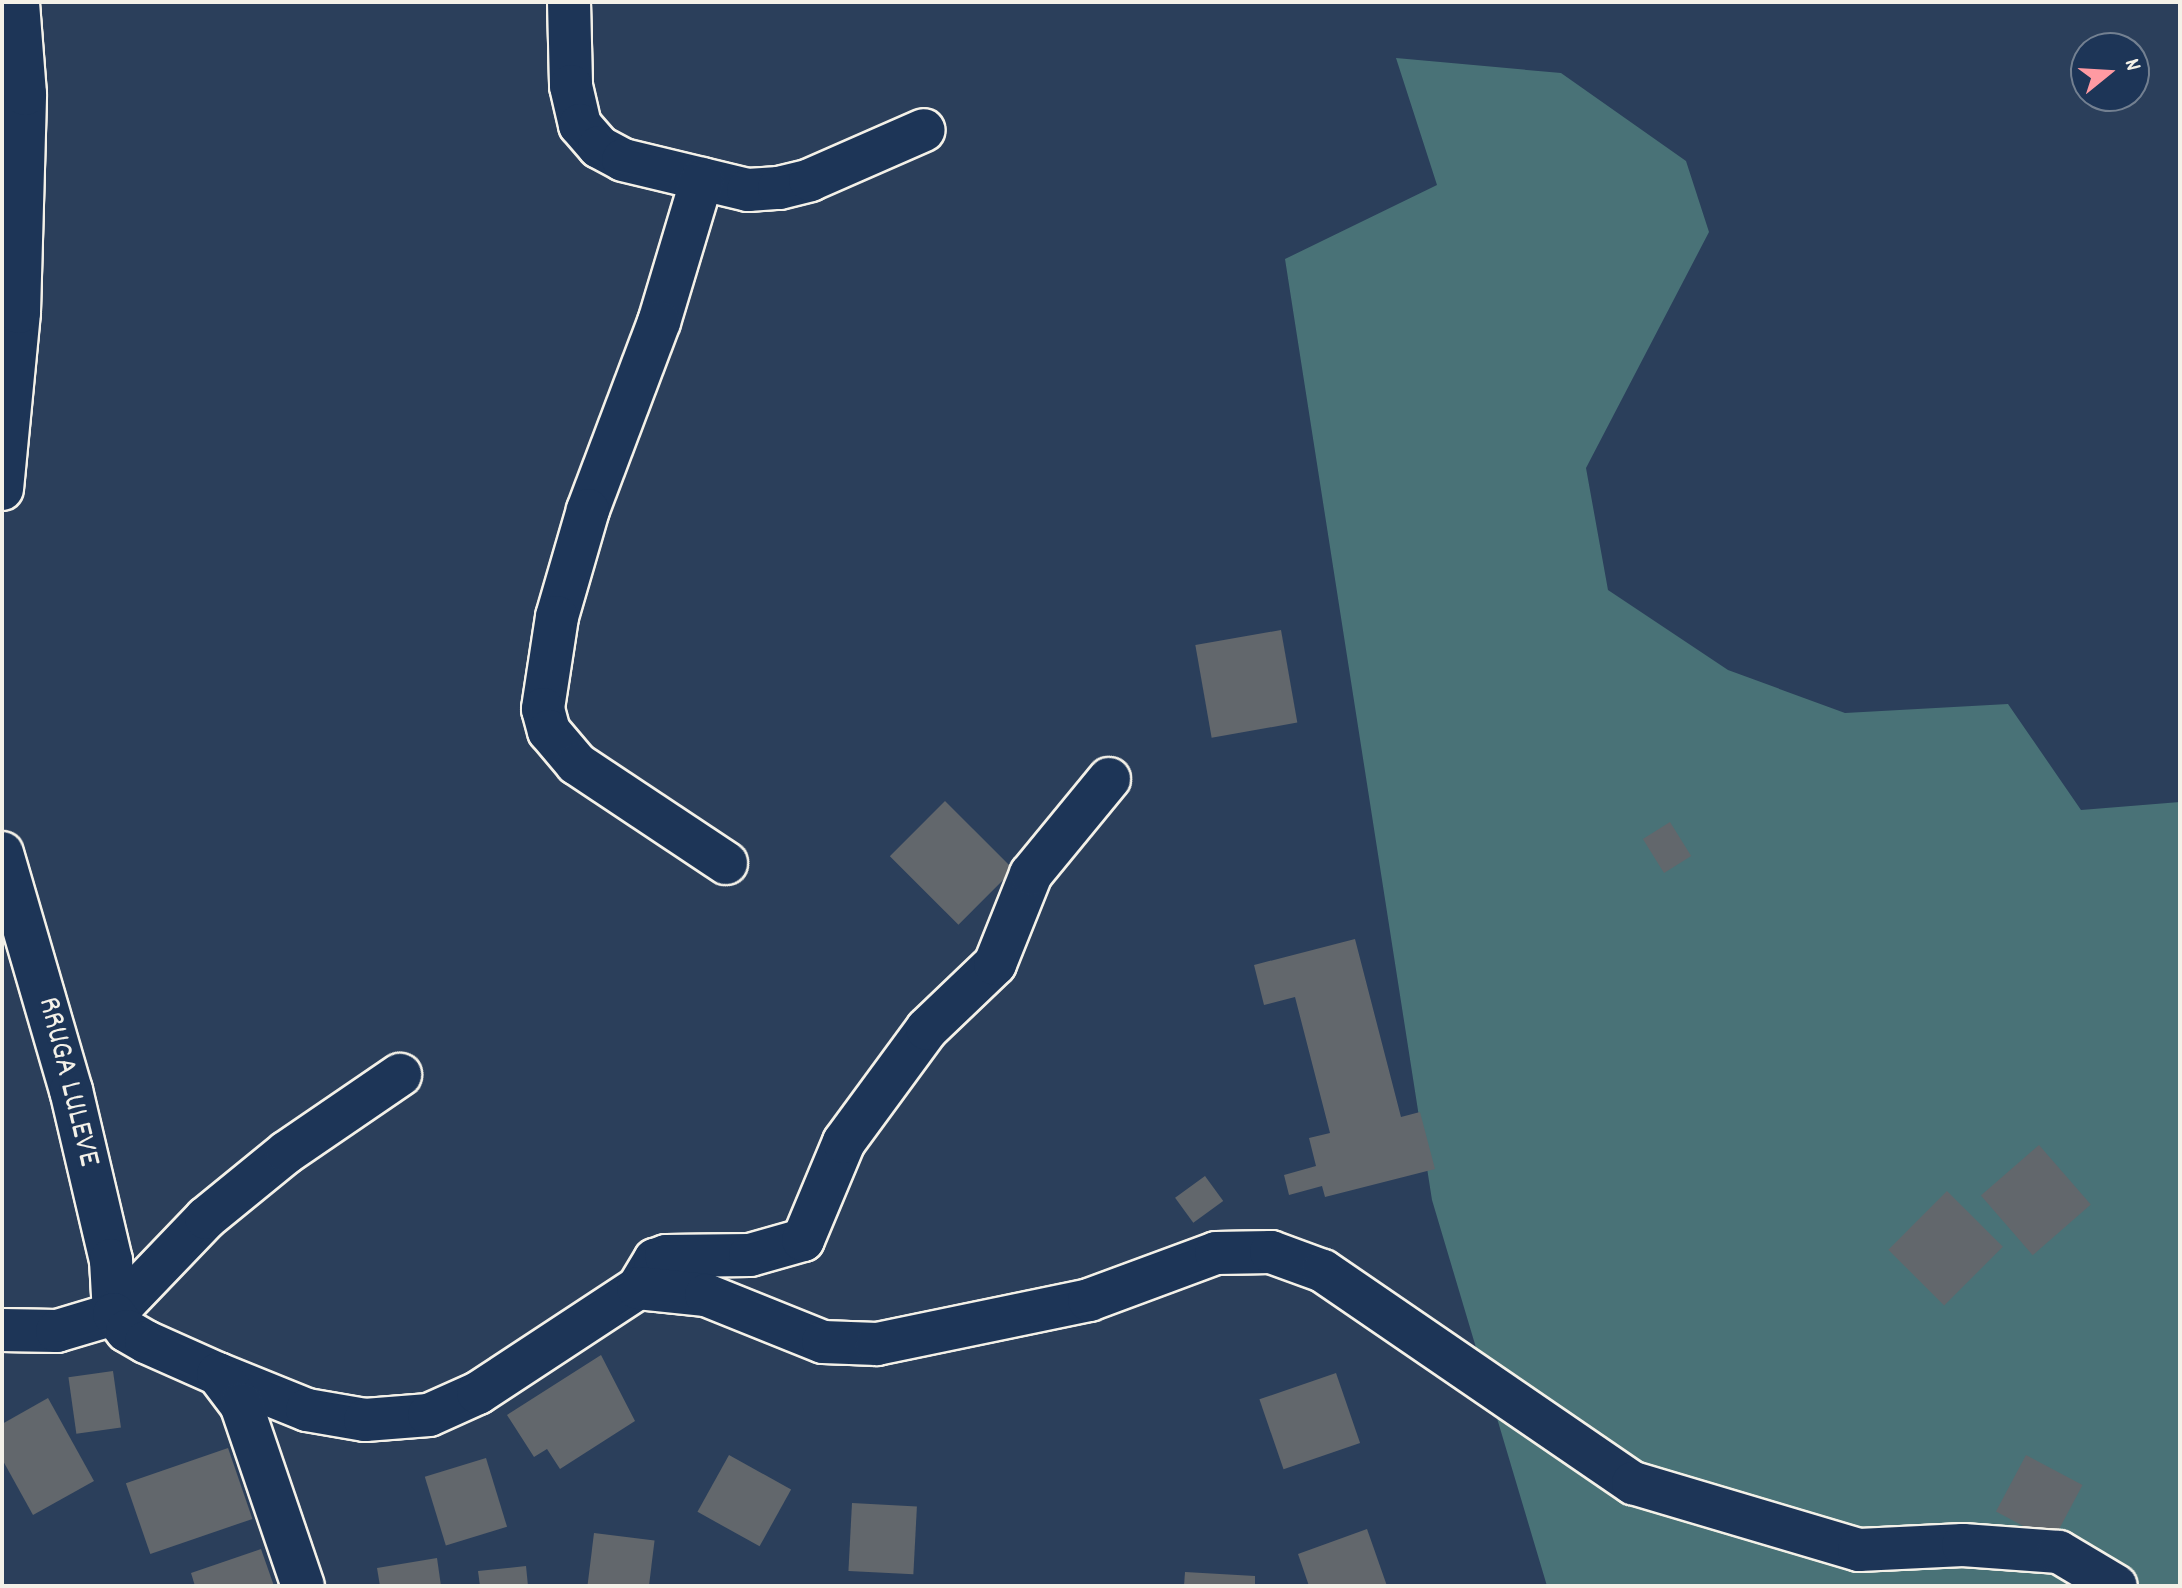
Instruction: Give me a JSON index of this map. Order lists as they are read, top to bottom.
{
  "streets": {
    "street": ["RRUGA LULEVE"]
  },
  "north": "right"
}
